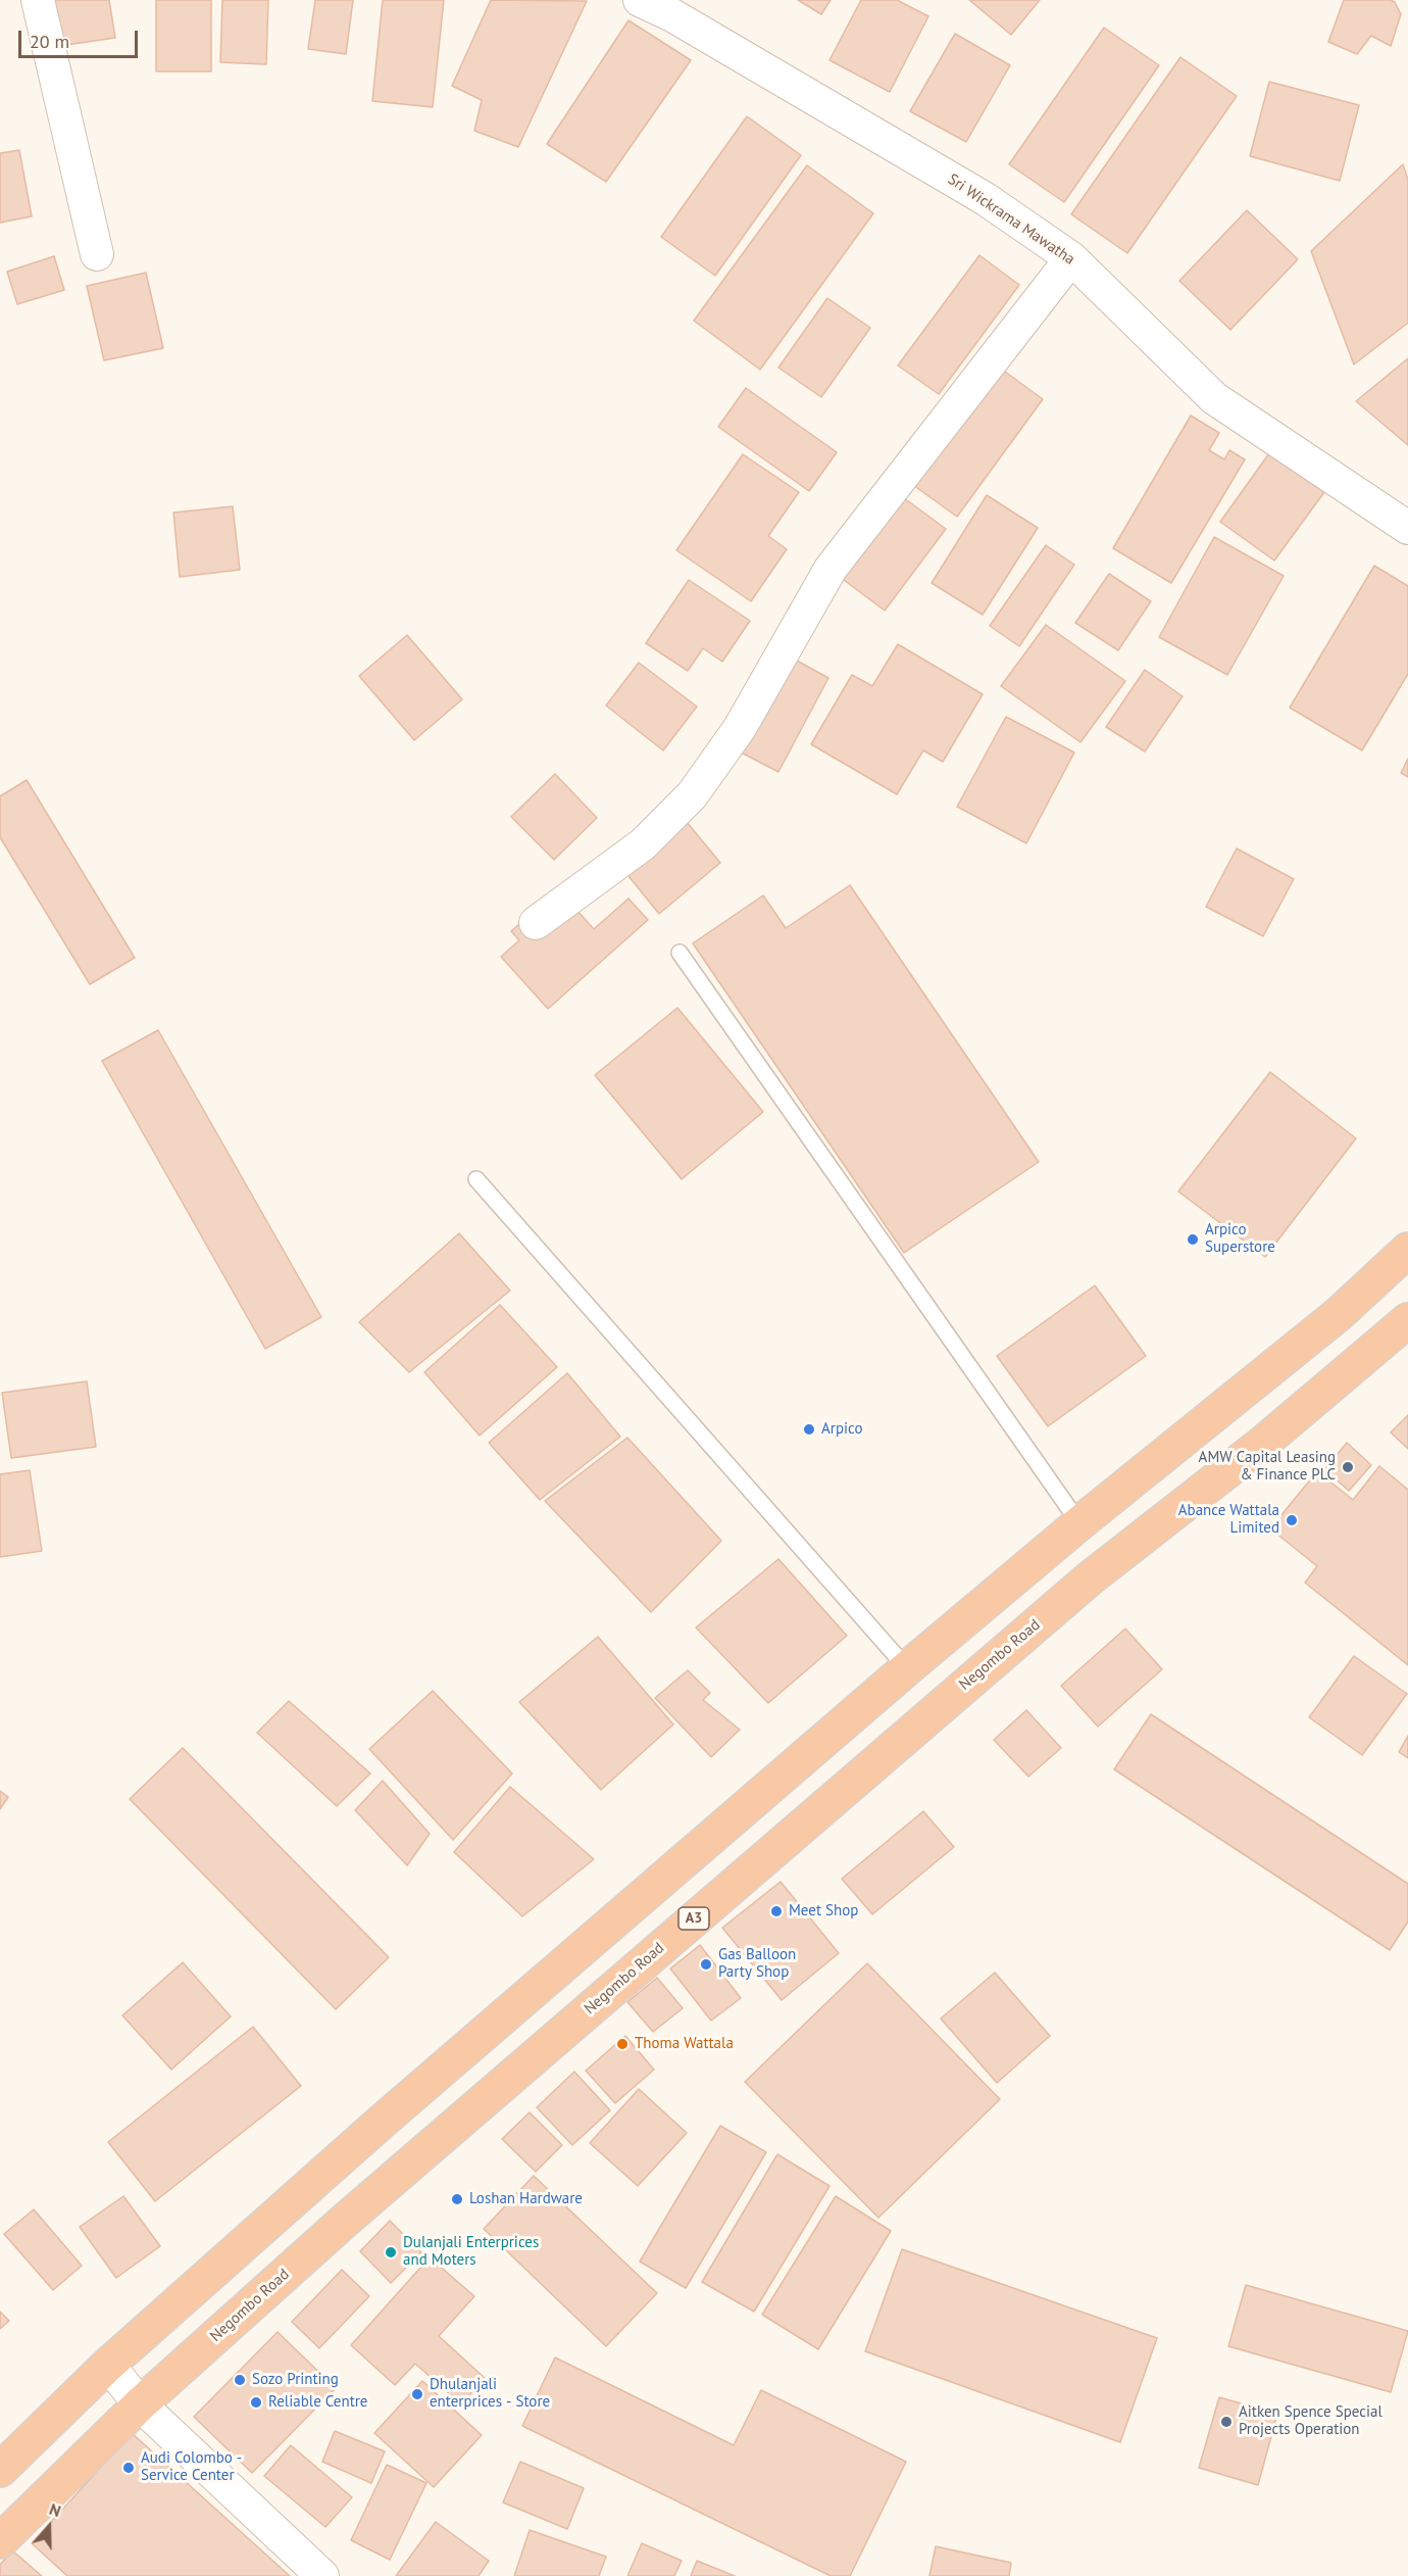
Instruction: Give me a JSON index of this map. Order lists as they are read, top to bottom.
{
  "streets": {
    "highway": ["Negombo Road", "A3"],
    "street": ["Sri Wickrama Mawatha"]
  },
  "places": [
    "Arpico Superstore",
    "Arpico",
    "AMW Capital Leasing & Finance PLC",
    "Abance Wattala Limited",
    "Meet Shop",
    "Gas Balloon Party Shop",
    "Thoma Wattala",
    "Loshan Hardware",
    "Dulanjali Enterprices and Moters",
    "Sozo Printing",
    "Dhulanjali enterprices - Store",
    "Reliable Centre",
    "Aitken Spence Special Projects Operation",
    "Audi Colombo - Service Center"
  ],
  "scale_bar": "20 m",
  "north": "top"
}
